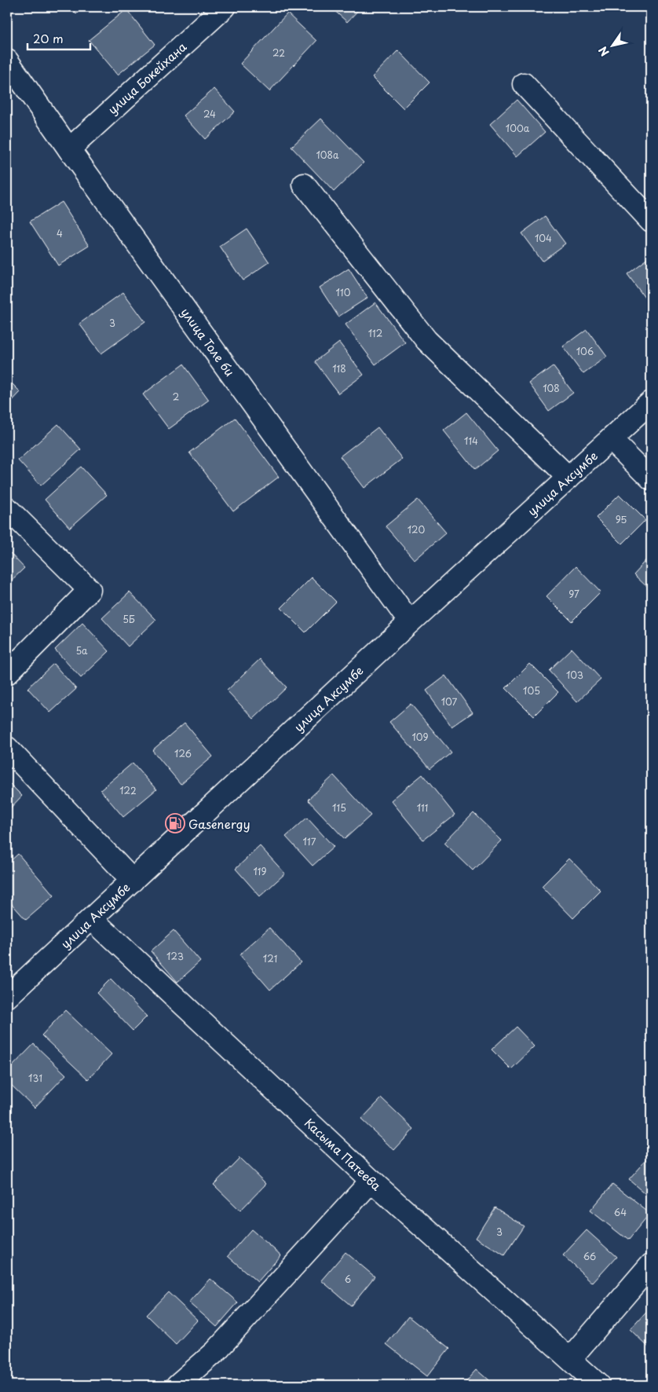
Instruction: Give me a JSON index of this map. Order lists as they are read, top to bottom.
{
  "streets": {
    "street": [
      "улица Бокейхана",
      "улица Толе би",
      "улица Аксумбе",
      "Касыма Патеева"
    ]
  },
  "crossings": [
    ["улица Бокейхана", "улица Толе би"],
    ["улица Толе би", "улица Аксумбе"],
    ["улица Аксумбе", "Касыма Патеева"]
  ],
  "places": {
    "fuel station": ["Gasenergy"]
  },
  "house_numbers": [
    "22",
    "24",
    "100а",
    "108а",
    "4",
    "104",
    "110",
    "3",
    "112",
    "106",
    "118",
    "108",
    "2",
    "114",
    "95",
    "120",
    "97",
    "5Б",
    "5а",
    "103",
    "105",
    "107",
    "109",
    "126",
    "122",
    "115",
    "111",
    "117",
    "119",
    "123",
    "121",
    "131",
    "64",
    "3",
    "66",
    "6"
  ],
  "scale_bar": "20 m",
  "north": "bottom left"
}
